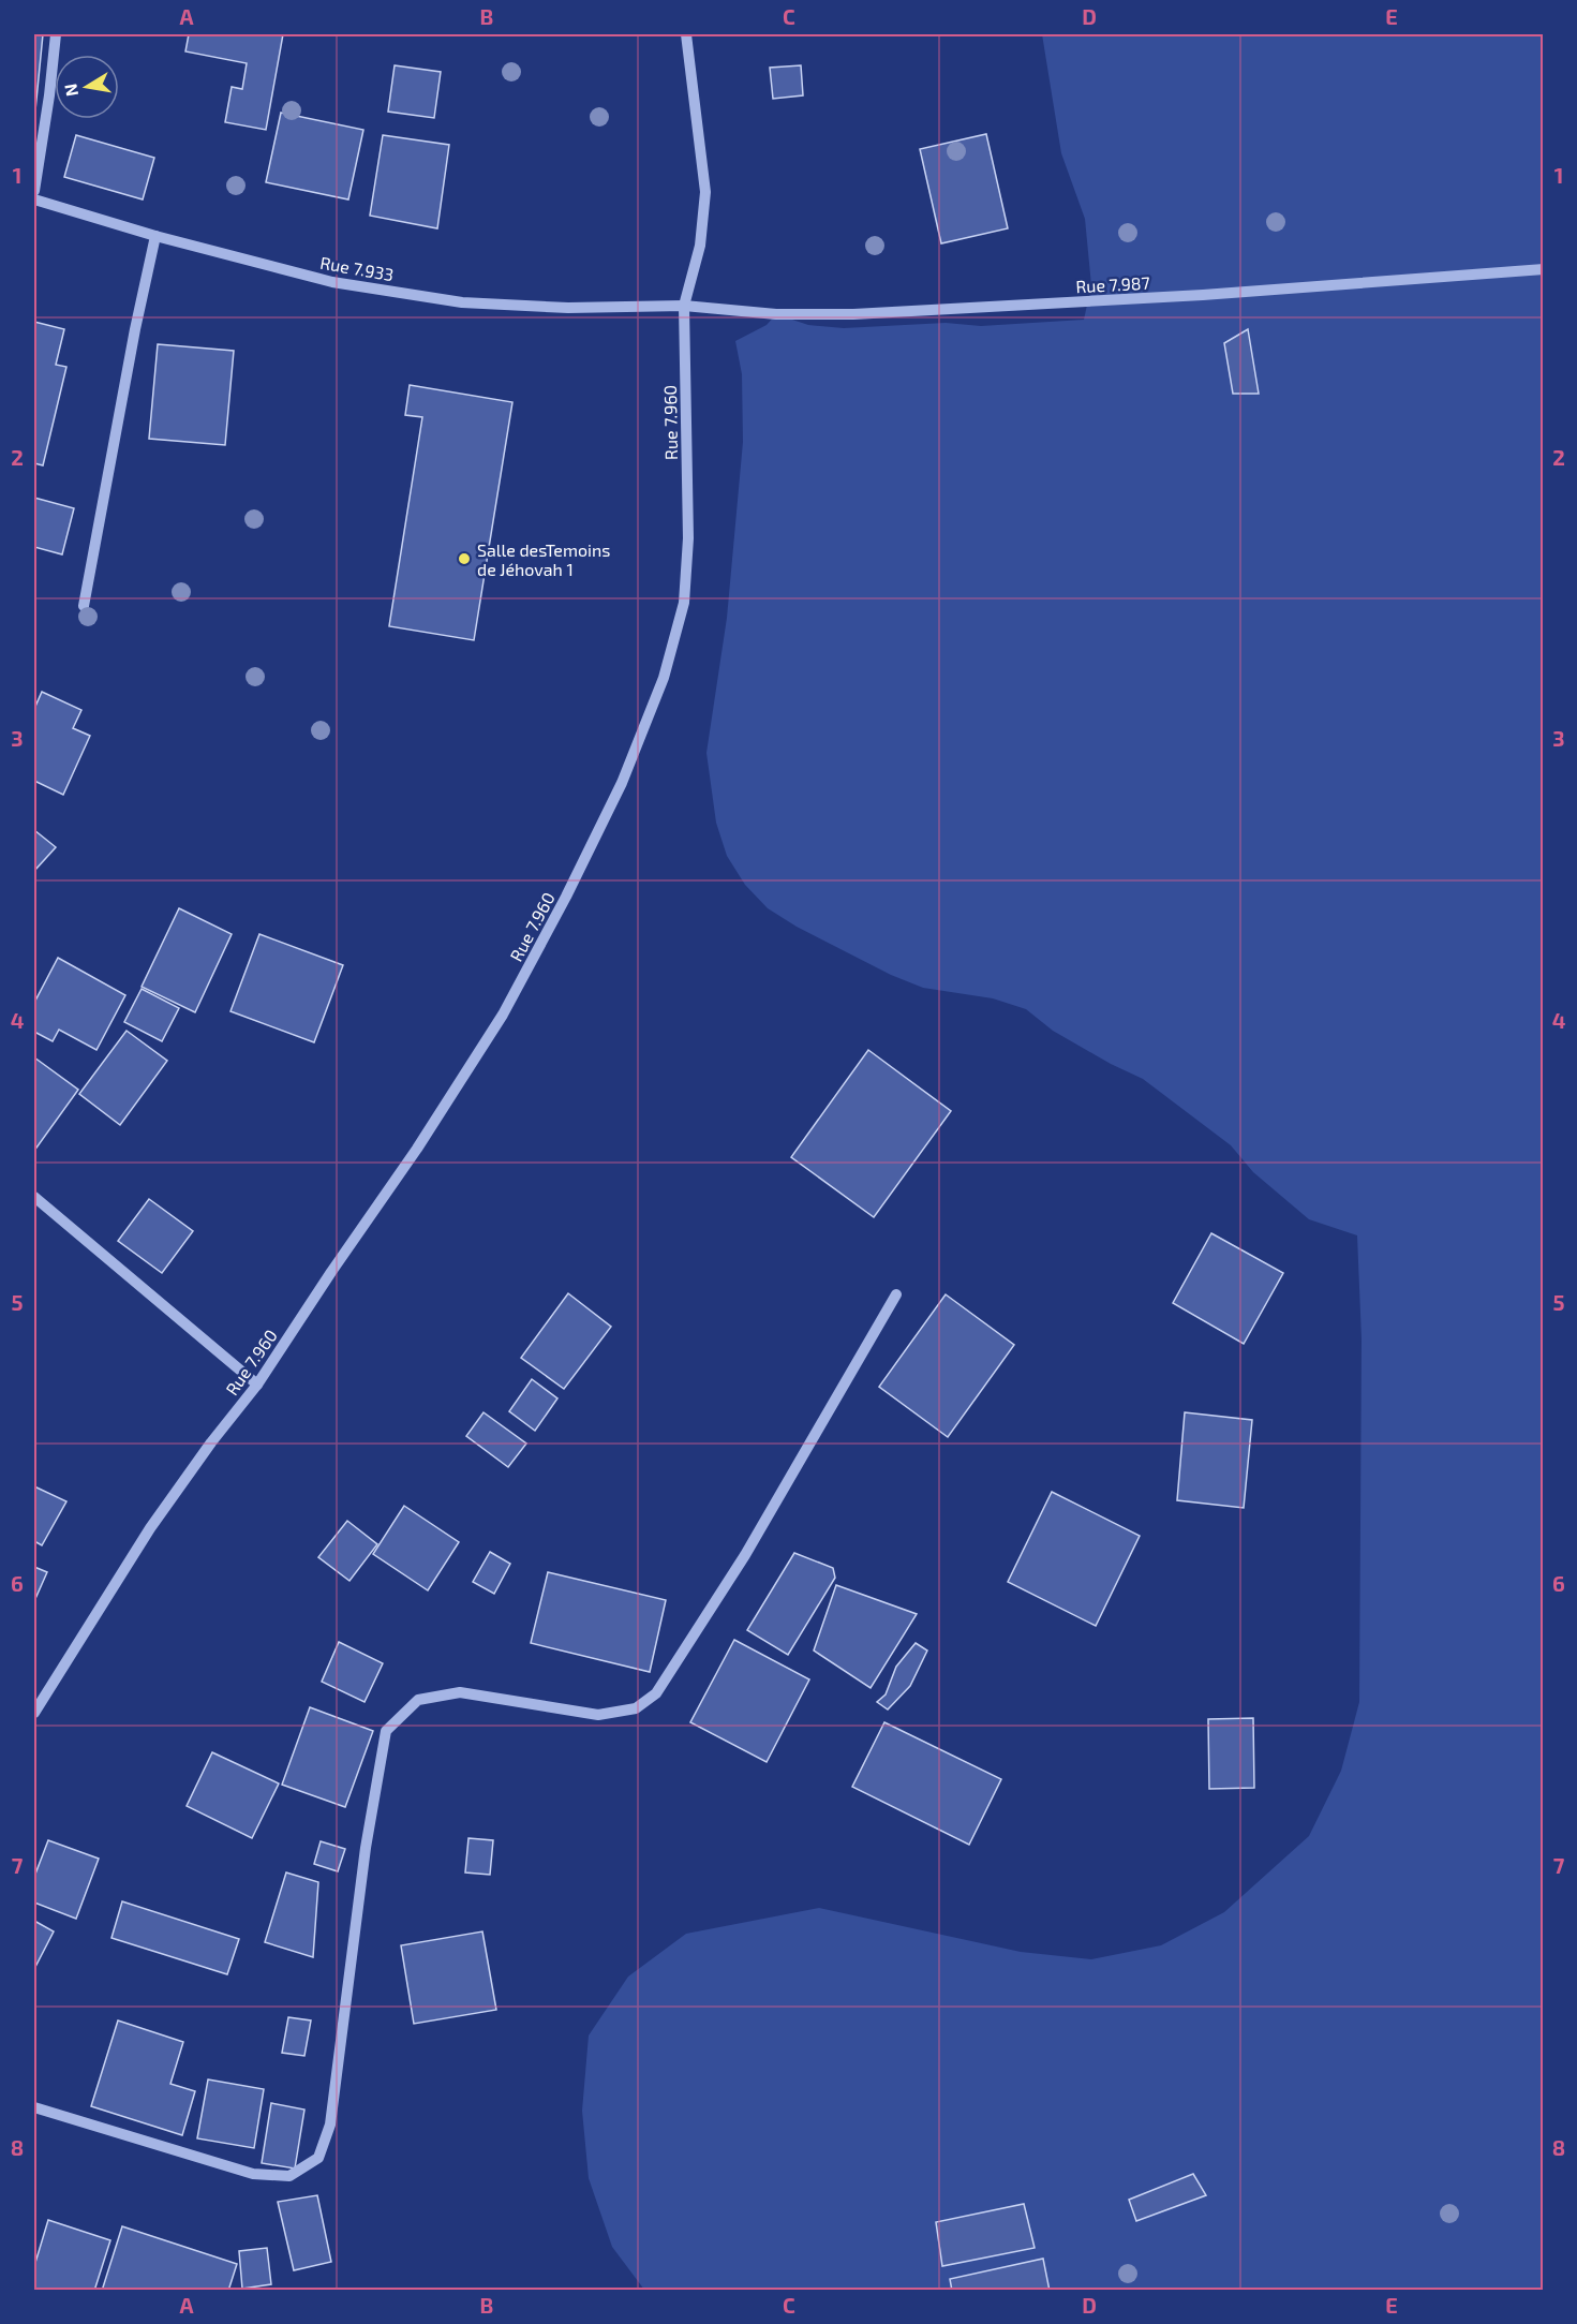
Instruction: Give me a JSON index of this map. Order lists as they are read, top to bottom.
{
  "streets": {
    "street": ["Rue 7.933", "Rue 7.987", "Rue 7.960"]
  },
  "crossings": [
    ["Rue 7.933", "Rue 7.987"],
    ["Rue 7.933", "Rue 7.960"],
    ["Rue 7.987", "Rue 7.960"]
  ],
  "places": ["Salle desTemoins de Jéhovah 1"],
  "north": "left",
  "grid": {
    "columns": [
      "A",
      "B",
      "C",
      "D",
      "E"
    ],
    "rows": [
      "1",
      "2",
      "3",
      "4",
      "5",
      "6",
      "7",
      "8"
    ]
  }
}
